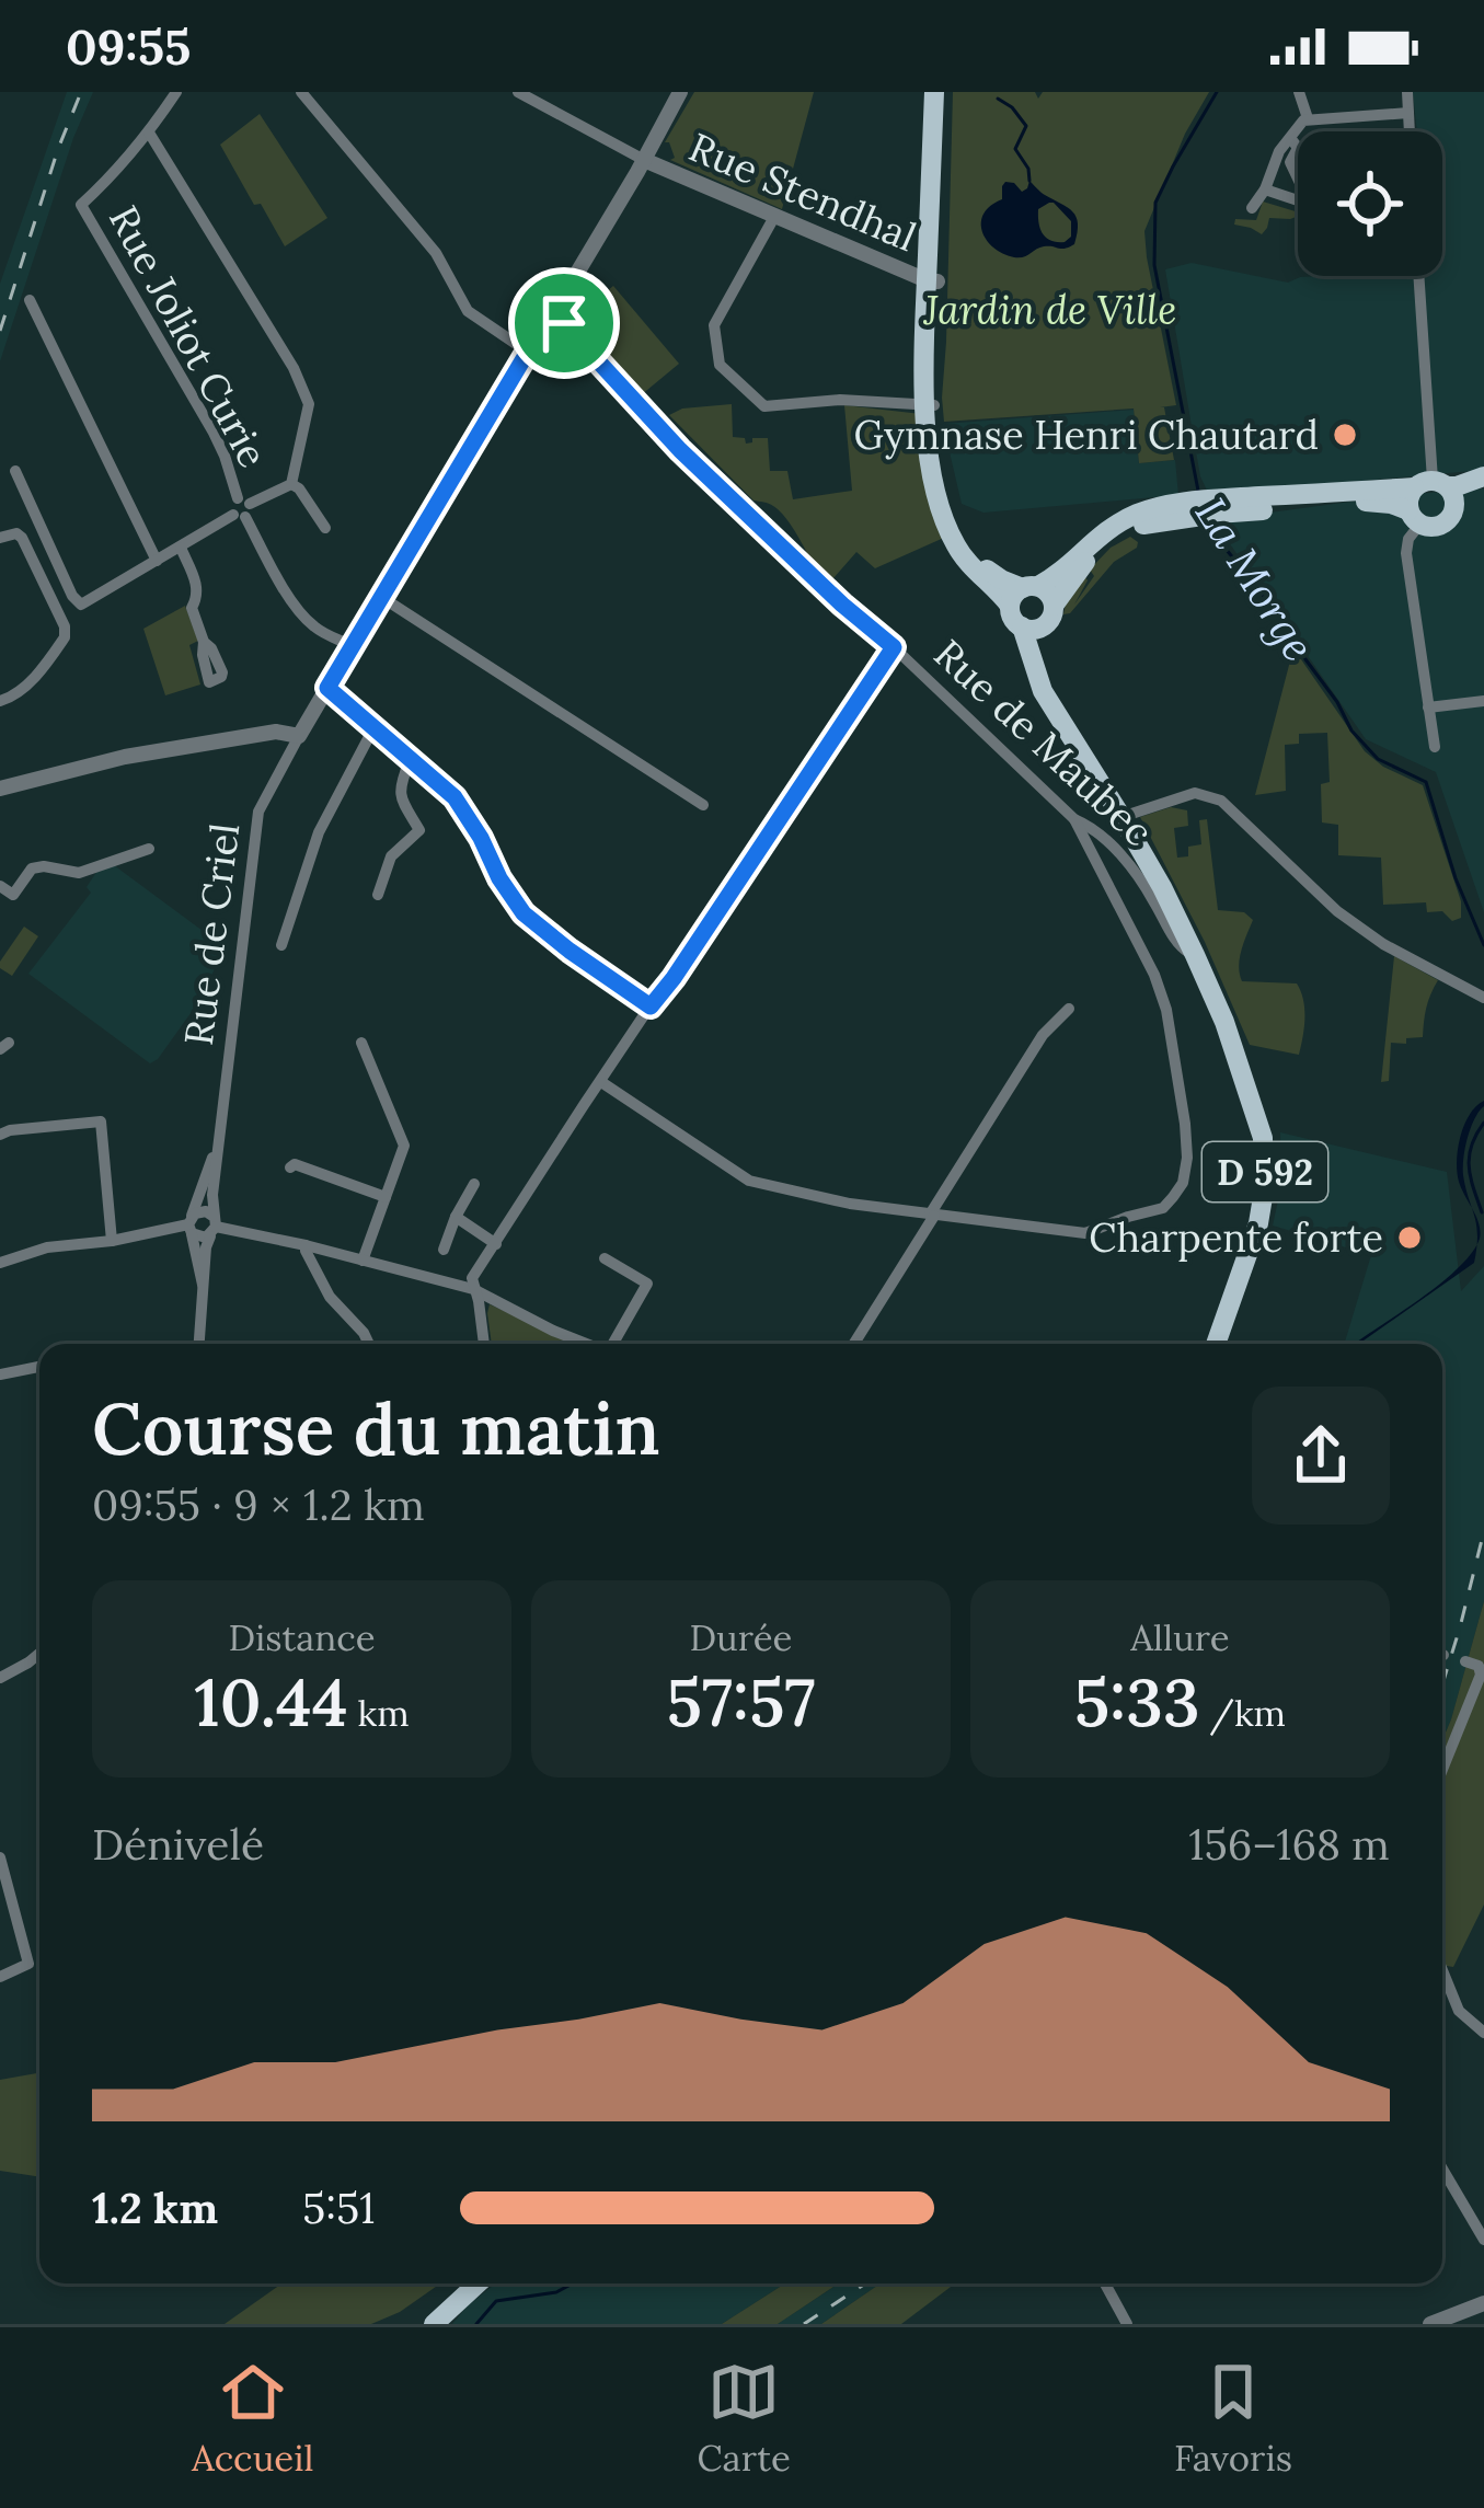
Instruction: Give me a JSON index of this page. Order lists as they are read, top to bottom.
{
  "streets": {
    "main road": ["D 592"],
    "street": [
      "Rue Stendhal",
      "Rue Joliot Curie",
      "Rue de Maubec",
      "Rue de Criel"
    ]
  },
  "crossings": [
    ["Rue de Maubec", "D 592"]
  ],
  "water": ["La Morge"],
  "parks": ["Jardin de Ville"],
  "places": ["Gymnase Henri Chautard", "Charpente forte"],
  "page": {
    "status": "09:55",
    "heading": ["Course du matin", "09:55 · 9 × 1.2 km"],
    "stats": [
      ["Distance", "10.44 km"],
      ["Durée", "57:57"],
      ["Allure", "5:33 /km"]
    ],
    "chart": ["Dénivelé", "156–168 m"],
    "list": [
      {
        "name": "1.2 km",
        "note": "5:51"
      }
    ],
    "tabs": ["Accueil", "Carte", "Favoris"]
  }
}
